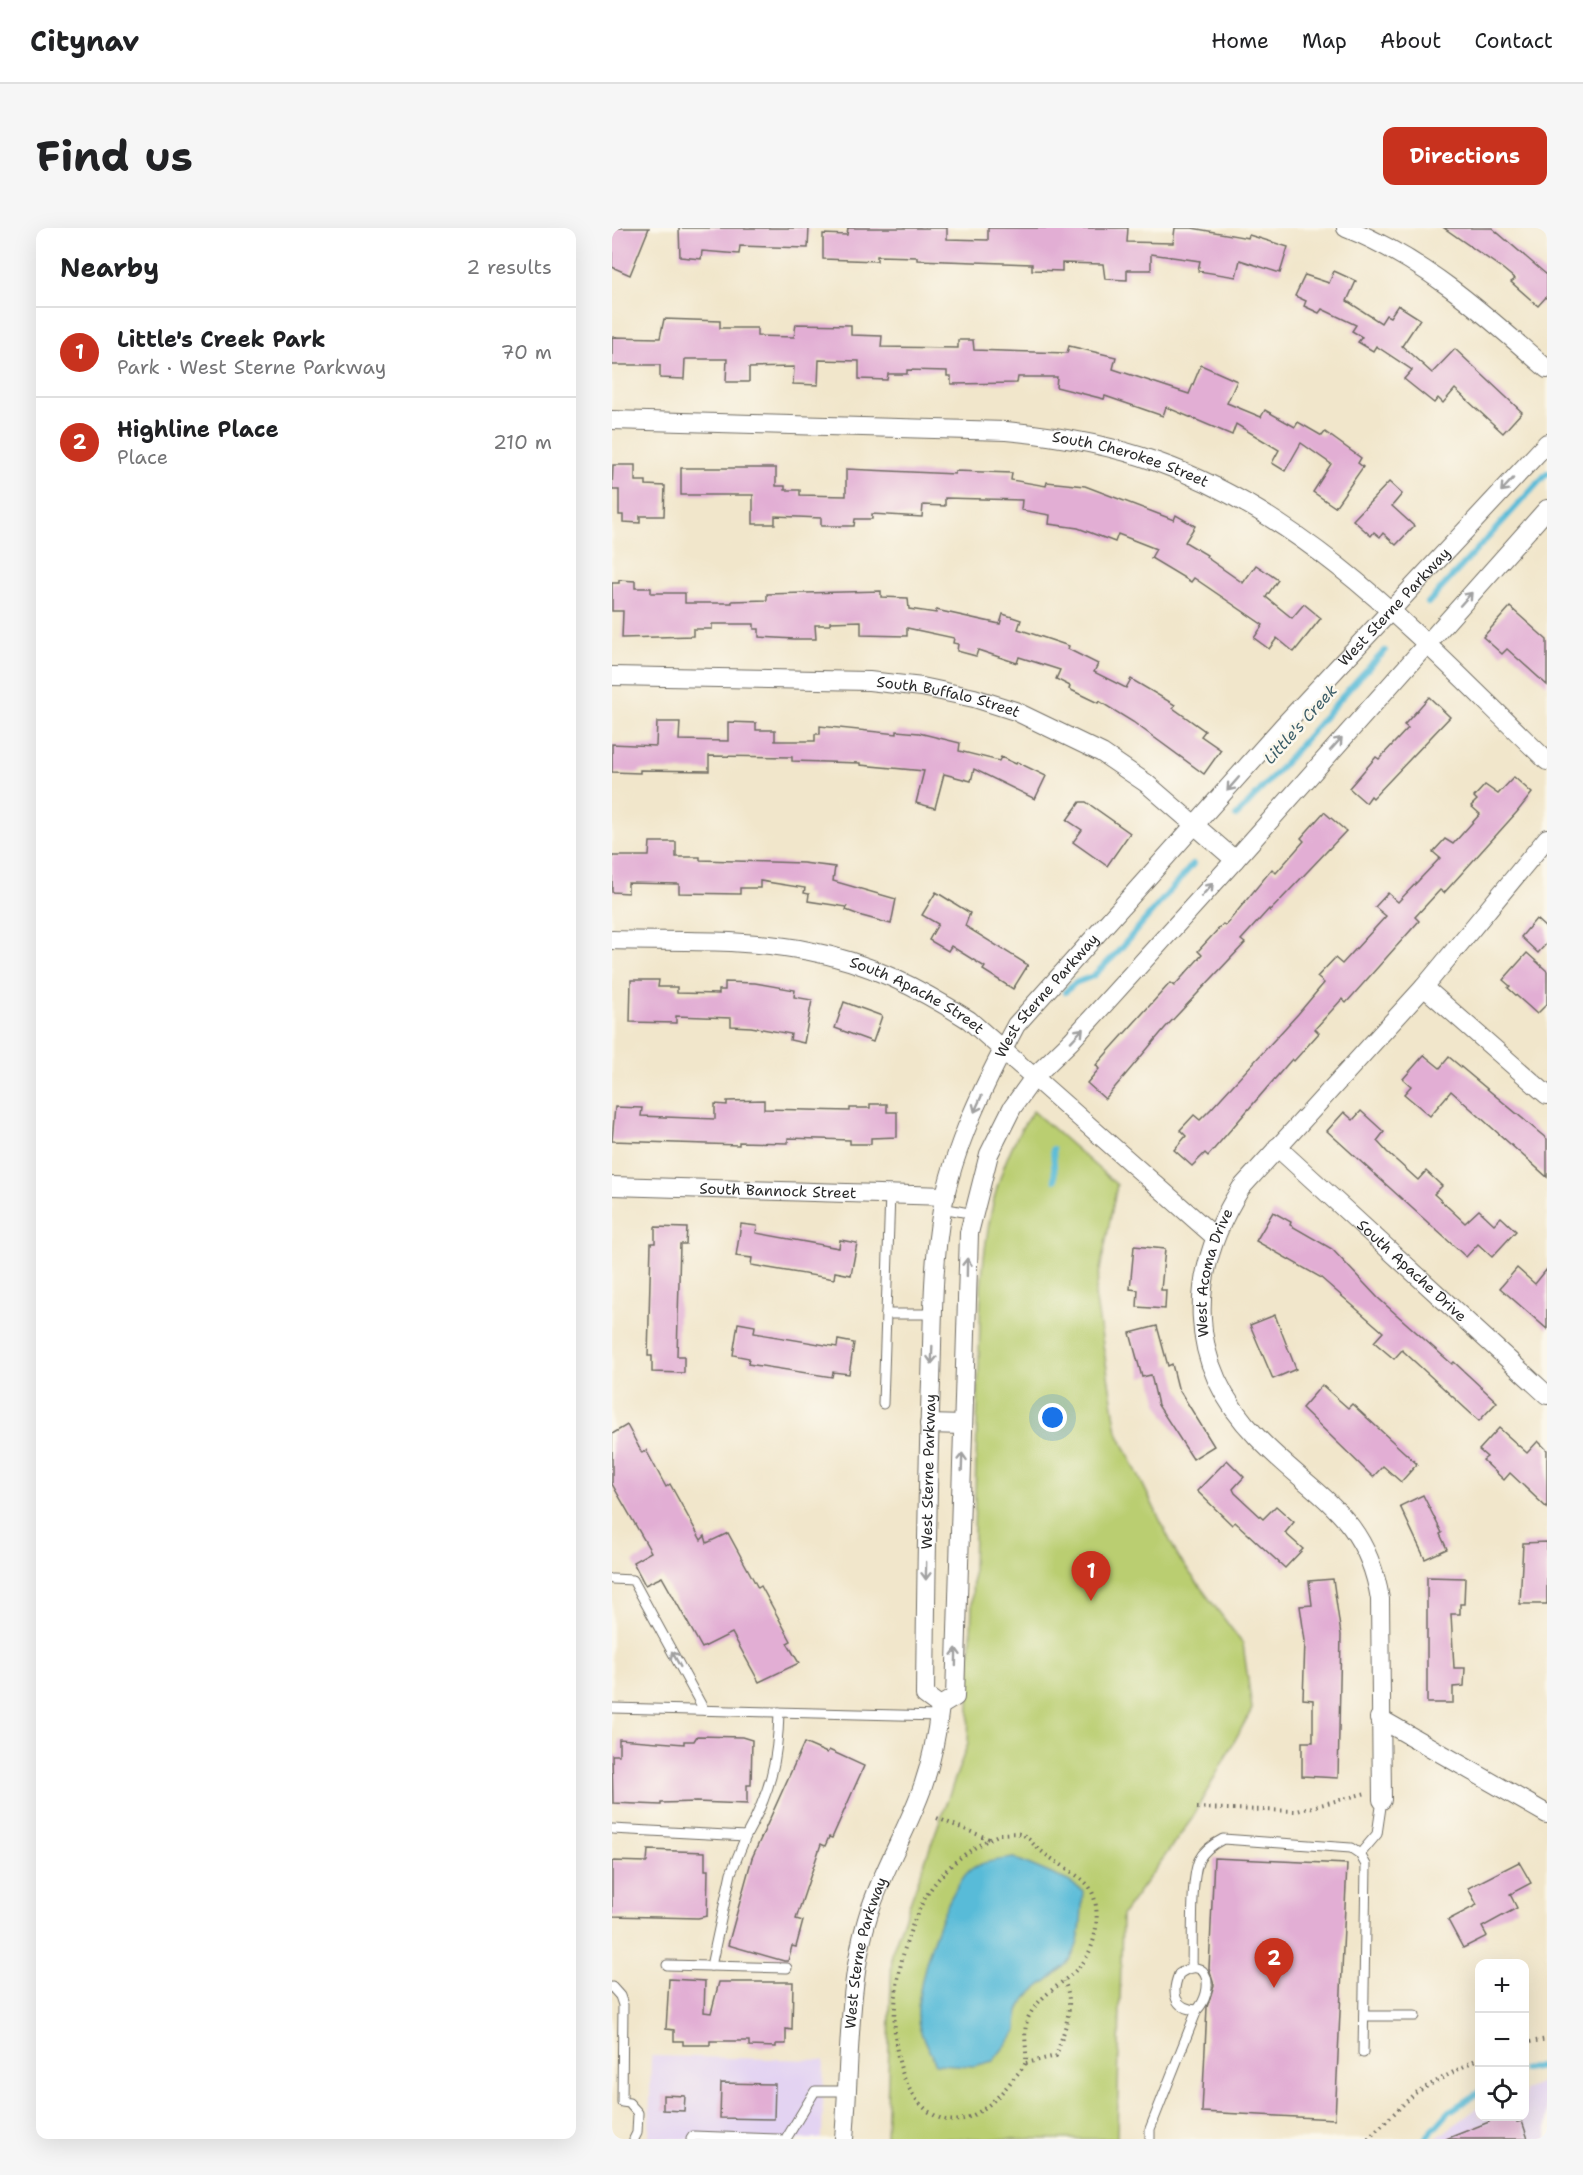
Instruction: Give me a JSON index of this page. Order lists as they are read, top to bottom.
{
  "streets": {
    "street": [
      "South Cherokee Street",
      "West Sterne Parkway",
      "South Buffalo Street",
      "South Apache Street",
      "South Bannock Street",
      "South Apache Drive",
      "West Acoma Drive"
    ]
  },
  "crossings": [
    ["South Cherokee Street", "West Sterne Parkway"],
    ["West Sterne Parkway", "South Buffalo Street"],
    ["West Sterne Parkway", "South Apache Street"],
    ["West Sterne Parkway", "South Bannock Street"],
    ["South Apache Street", "West Acoma Drive"],
    ["South Apache Drive", "West Acoma Drive"]
  ],
  "water": ["Little's Creek"],
  "page": {
    "header": "Citynav",
    "nav": [
      "Home",
      "Map",
      "About",
      "Contact"
    ],
    "buttons": "Directions",
    "title": "Find us",
    "heading": ["Nearby", "2 results"],
    "list": [
      {
        "mark": "1",
        "name": "Little's Creek Park",
        "note": "Park · West Sterne Parkway",
        "value": "70 m"
      },
      {
        "mark": "2",
        "name": "Highline Place",
        "note": "Place",
        "value": "210 m"
      }
    ],
    "pins": ["1", "2"],
    "map_buttons": ["+", "−"]
  }
}
